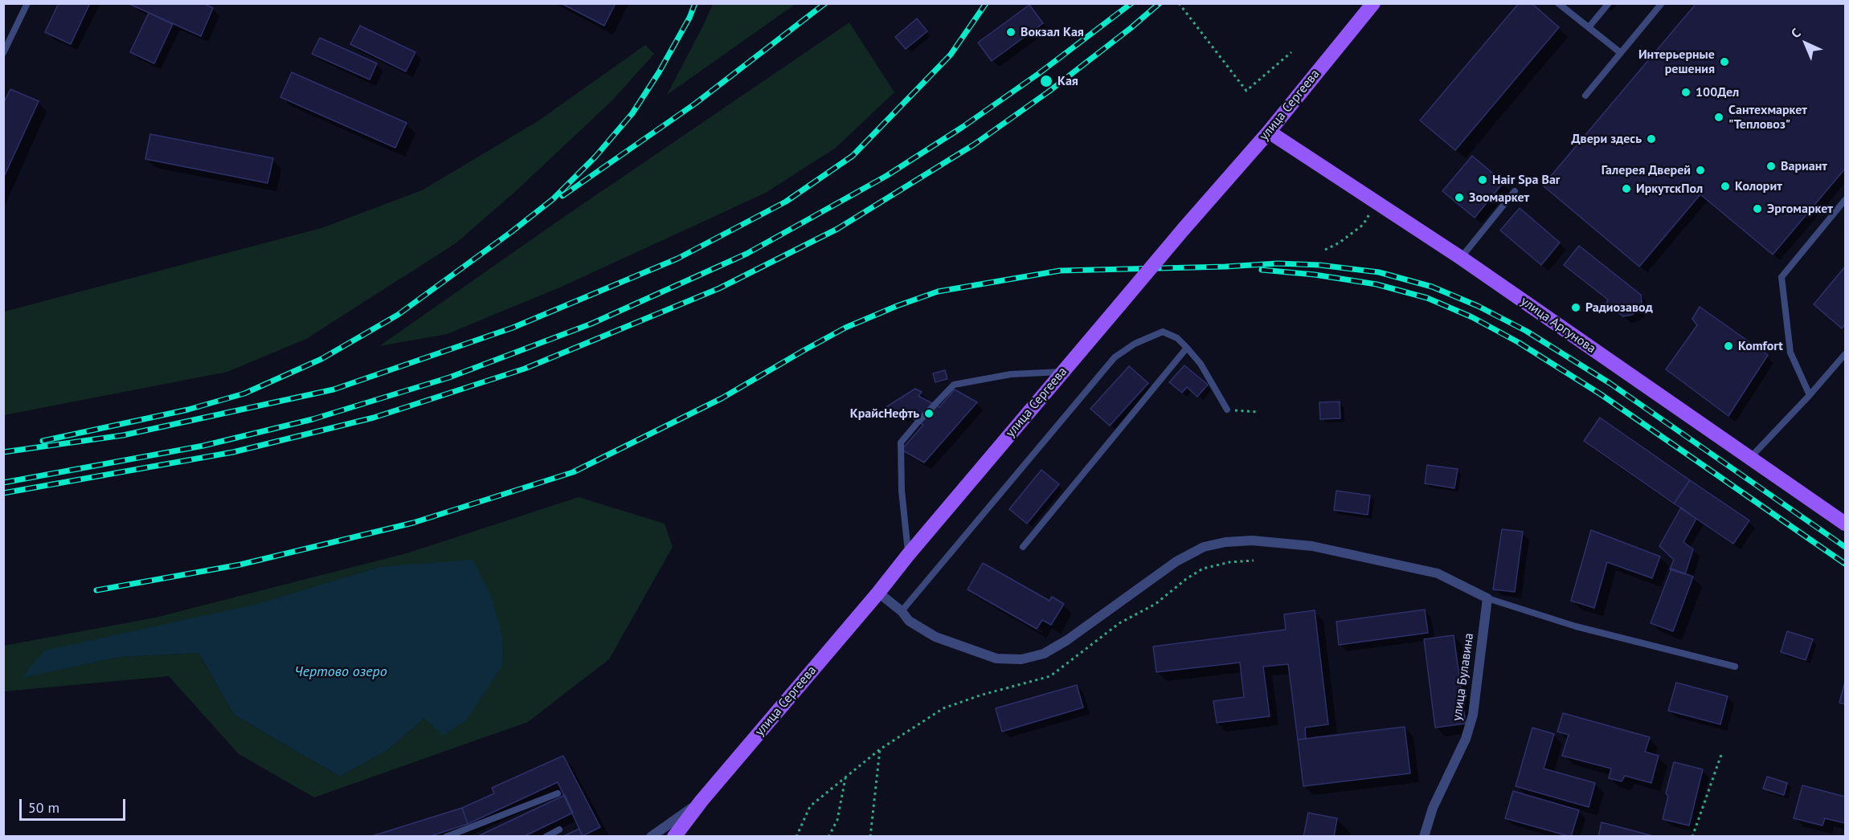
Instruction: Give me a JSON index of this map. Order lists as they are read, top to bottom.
{
  "streets": {
    "main road": ["улица Сергеева", "улица Аргунова"],
    "street": ["улица Булавина"]
  },
  "crossings": [
    ["улица Сергеева", "улица Аргунова"]
  ],
  "water": ["Чертово озеро"],
  "places": [
    "Вокзал Кая",
    "Интерьерные решения",
    "Кая",
    "100Дел",
    "Сантехмаркет \"Тепловоз\"",
    "Двери здесь",
    "Вариант",
    "Галерея Дверей",
    "Hair Spa Bar",
    "Колорит",
    "ИркутскПол",
    "Зоомаркет",
    "Эргомаркет",
    "Радиозавод",
    "Komfort",
    "КрайсНефть"
  ],
  "scale_bar": "50 m",
  "north": "top left"
}
